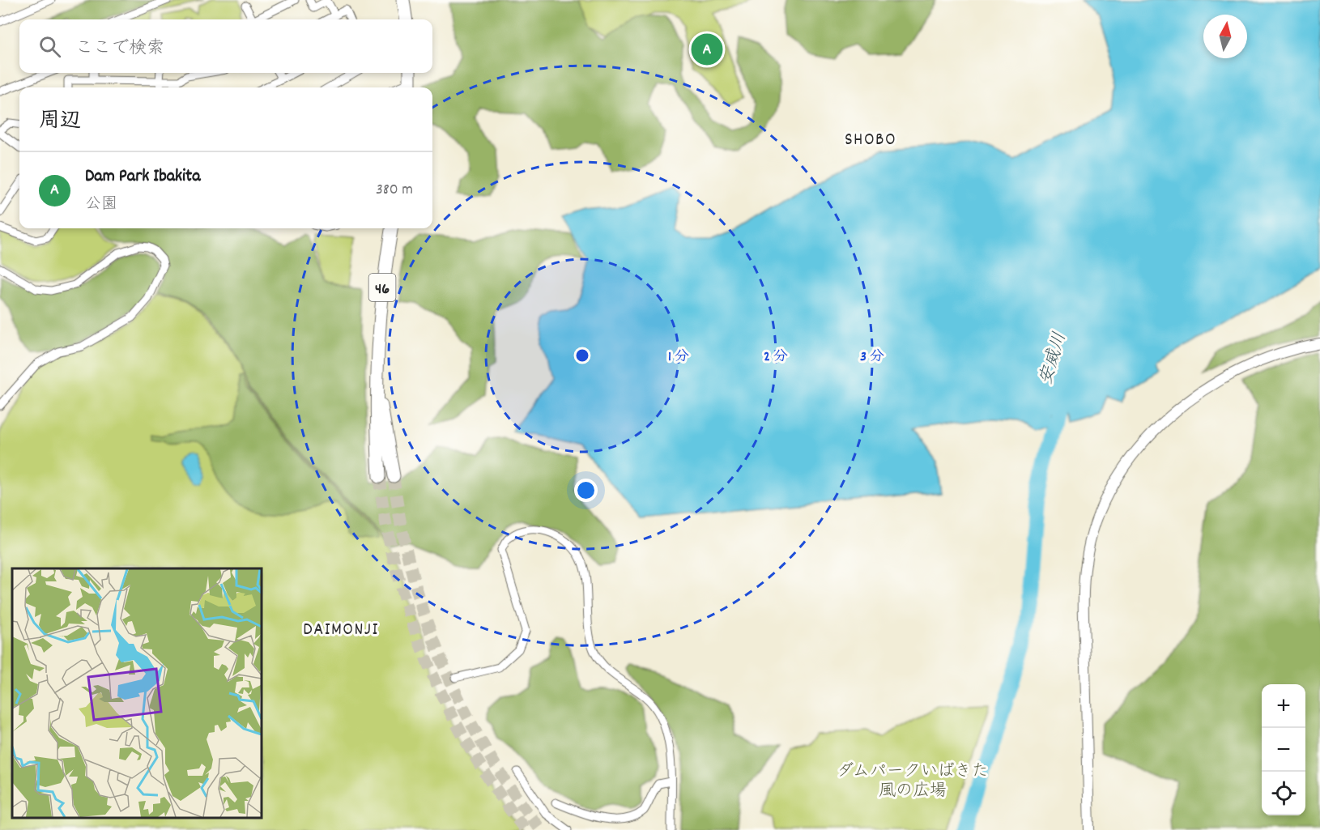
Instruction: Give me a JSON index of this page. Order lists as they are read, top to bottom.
{
  "streets": {
    "main road": ["46"]
  },
  "districts": ["SHOBO", "DAIMONJI"],
  "water": ["安威川"],
  "parks": ["ダムパークいばきた 風の広場"],
  "north": "top",
  "page": {
    "search": "ここで検索",
    "pins": "A",
    "heading": "周辺",
    "list": [
      {
        "mark": "A",
        "name": "Dam Park Ibakita",
        "note": "公園",
        "value": "380 m"
      }
    ],
    "map_buttons": ["+", "−"]
  },
  "rings": ["1 分", "2 分", "3 分"]
}
